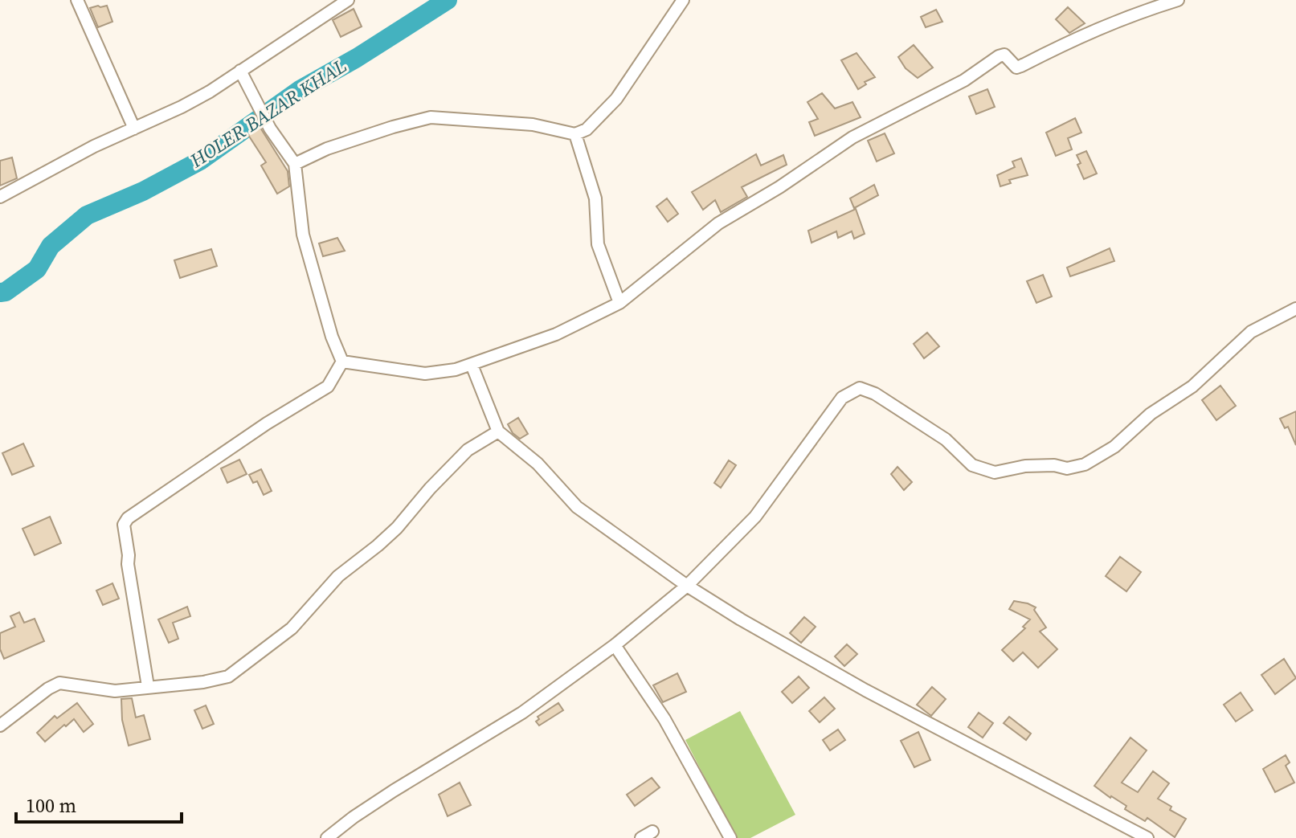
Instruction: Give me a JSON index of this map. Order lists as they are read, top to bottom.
{
  "water": ["HOLER BAZAR KHAL"],
  "scale_bar": "100 m"
}
